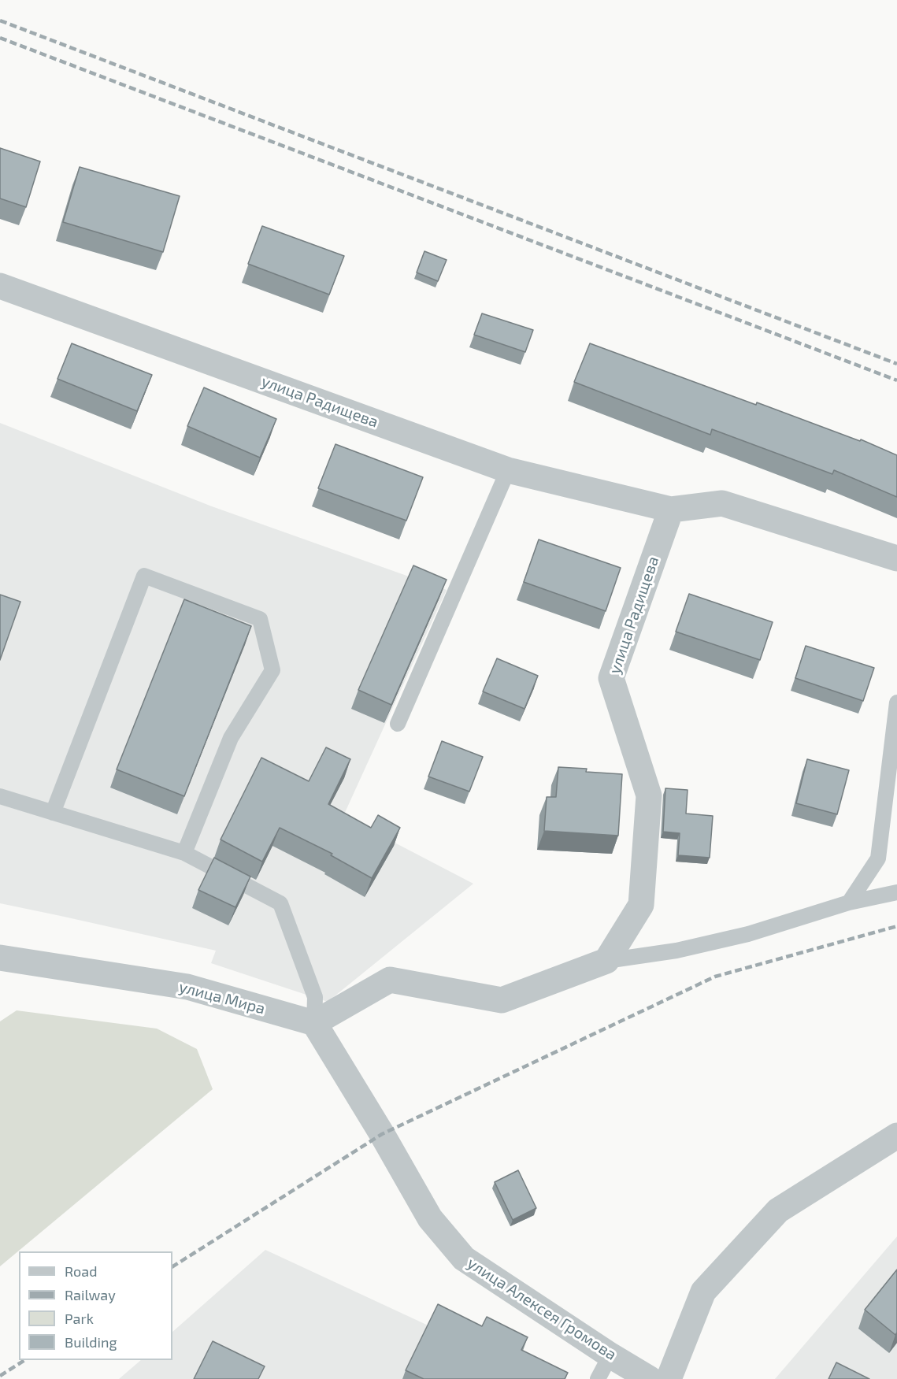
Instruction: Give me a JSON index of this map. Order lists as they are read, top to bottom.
{
  "streets": {
    "street": ["улица Радищева", "улица Мира", "улица Алексея Громова"]
  },
  "crossings": [
    ["улица Мира", "улица Алексея Громова"]
  ],
  "legend": [
    "Road",
    "Railway",
    "Park",
    "Building"
  ]
}
